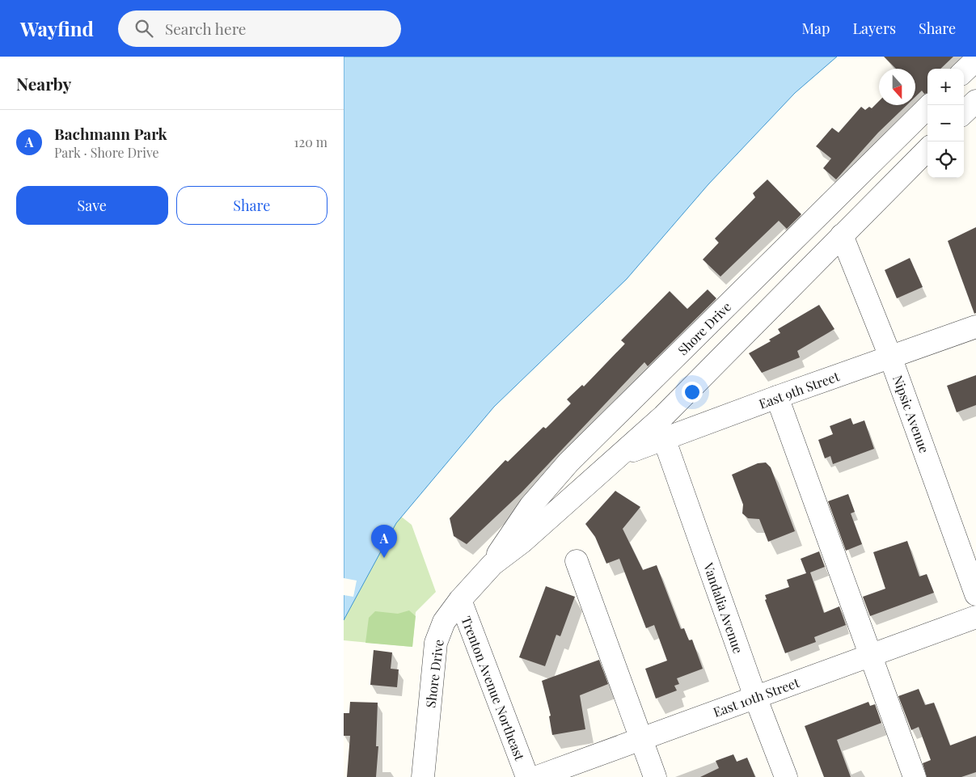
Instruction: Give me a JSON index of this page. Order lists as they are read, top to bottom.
{
  "streets": {
    "street": [
      "Shore Drive",
      "East 9th Street",
      "Nipsic Avenue",
      "Vandalia Avenue",
      "Trenton Avenue Northeast",
      "East 10th Street"
    ]
  },
  "crossings": [
    ["Shore Drive", "East 9th Street"],
    ["Shore Drive", "Nipsic Avenue"],
    ["Shore Drive", "Trenton Avenue Northeast"],
    ["East 9th Street", "Nipsic Avenue"],
    ["East 9th Street", "Vandalia Avenue"],
    ["Vandalia Avenue", "East 10th Street"]
  ],
  "north": "bottom",
  "page": {
    "header": "Wayfind",
    "search": "Search here",
    "nav": ["Map", "Layers", "Share"],
    "heading": "Nearby",
    "map_buttons": ["+", "−"],
    "list": [
      {
        "mark": "A",
        "name": "Bachmann Park",
        "note": "Park · Shore Drive",
        "value": "120 m"
      }
    ],
    "buttons": ["Save", "Share"],
    "pins": "A"
  }
}
